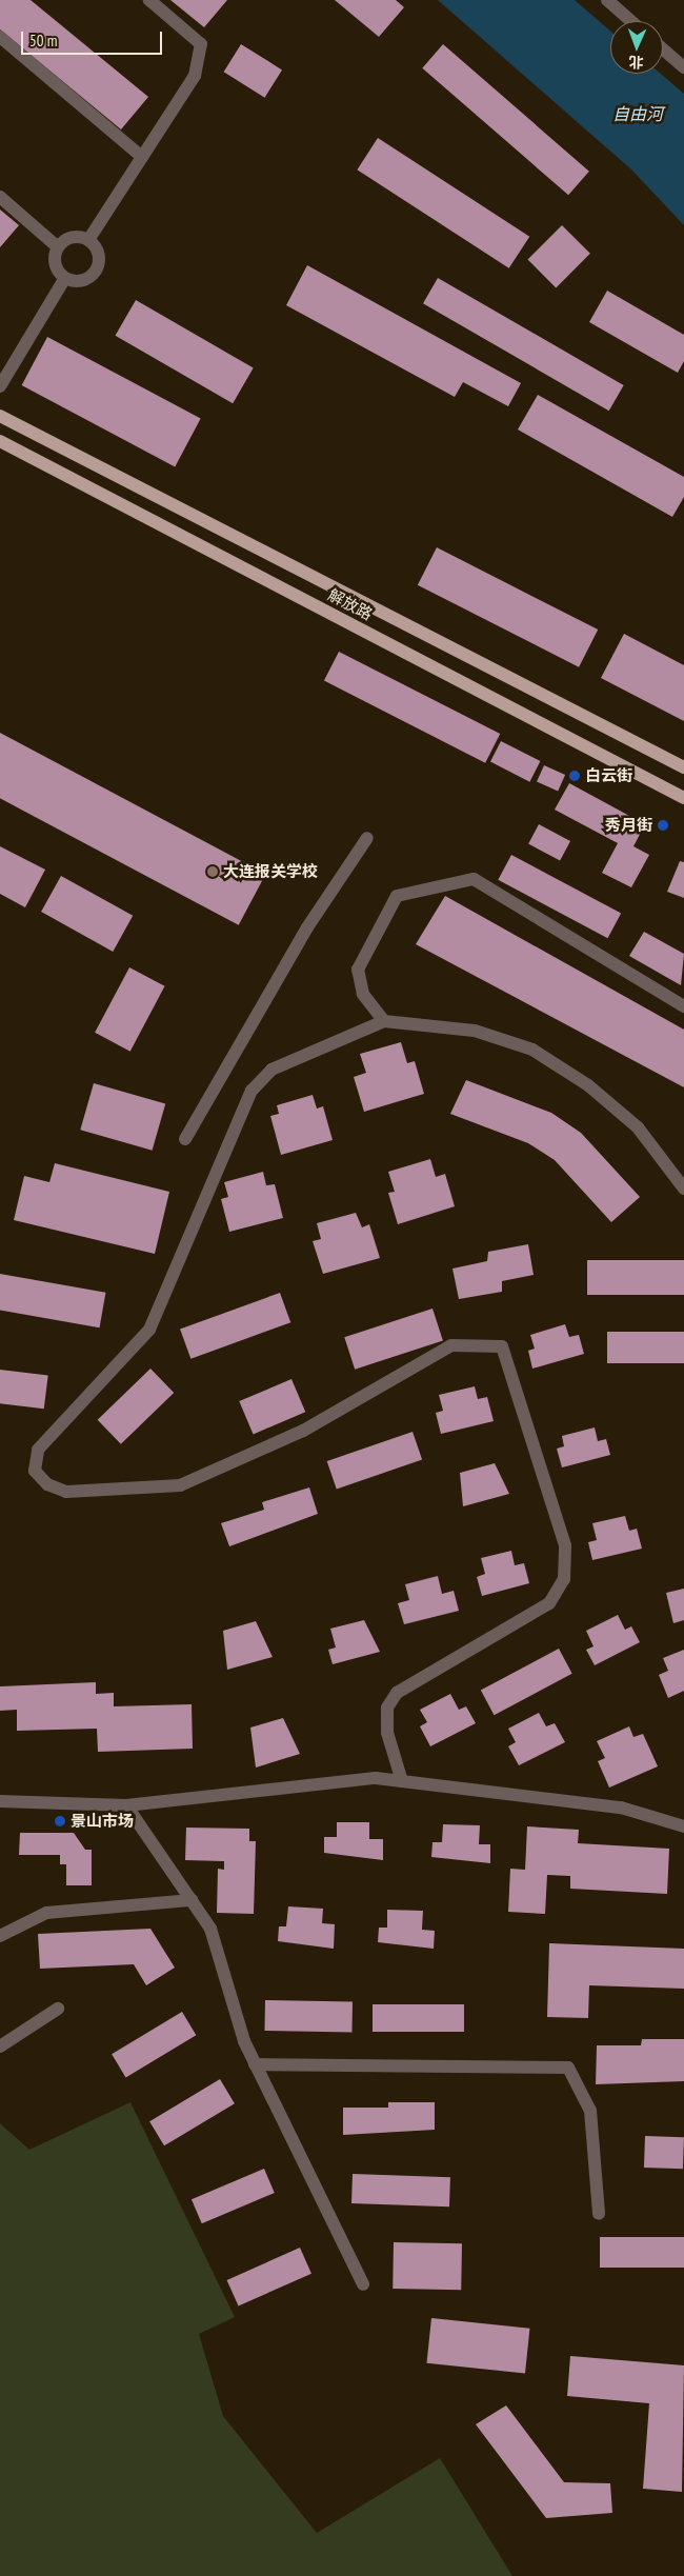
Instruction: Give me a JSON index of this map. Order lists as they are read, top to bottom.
{
  "streets": {
    "main road": ["解放路"]
  },
  "water": ["自由河"],
  "places": [
    "白云街",
    "秀月街",
    "大连报关学校",
    "景山市场"
  ],
  "scale_bar": "50 m",
  "north": "bottom"
}
